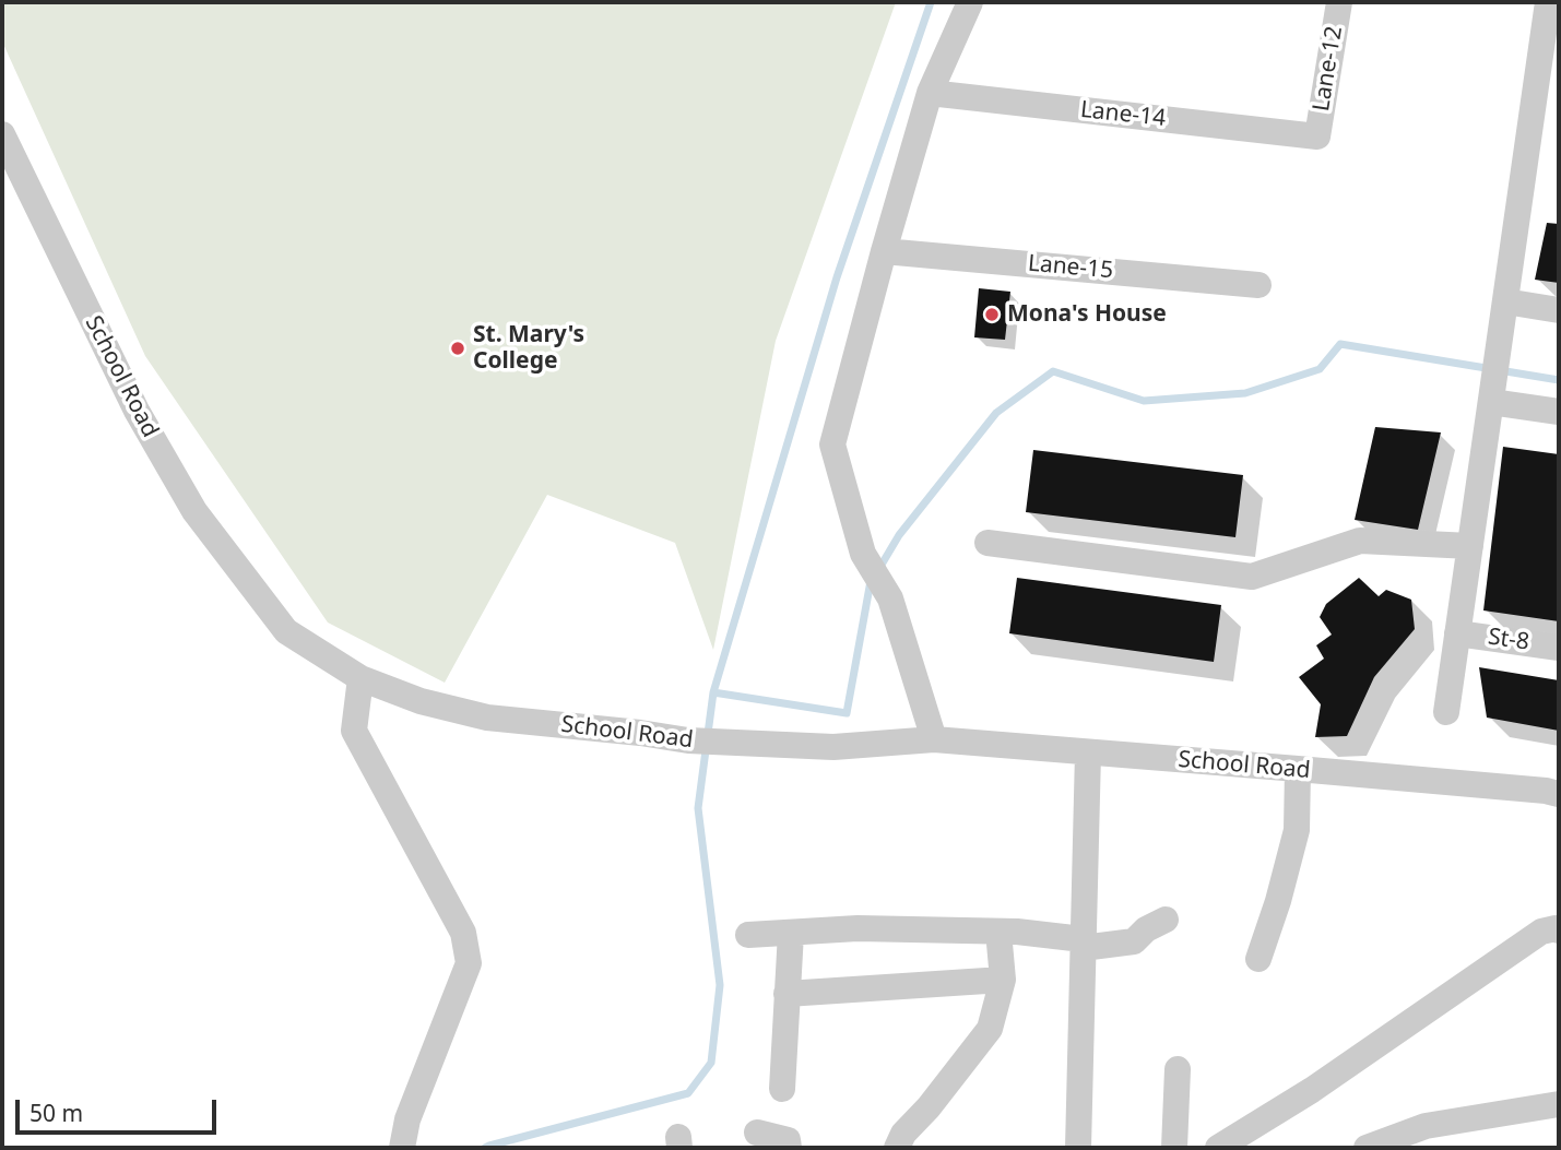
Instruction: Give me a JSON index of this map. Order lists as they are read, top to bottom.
{
  "streets": {
    "street": [
      "Lane-12",
      "Lane-14",
      "Lane-15",
      "School Road",
      "St-8"
    ]
  },
  "crossings": [
    ["Lane-12", "Lane-14"]
  ],
  "places": ["Mona's House", "St. Mary's College"],
  "scale_bar": "50 m"
}
